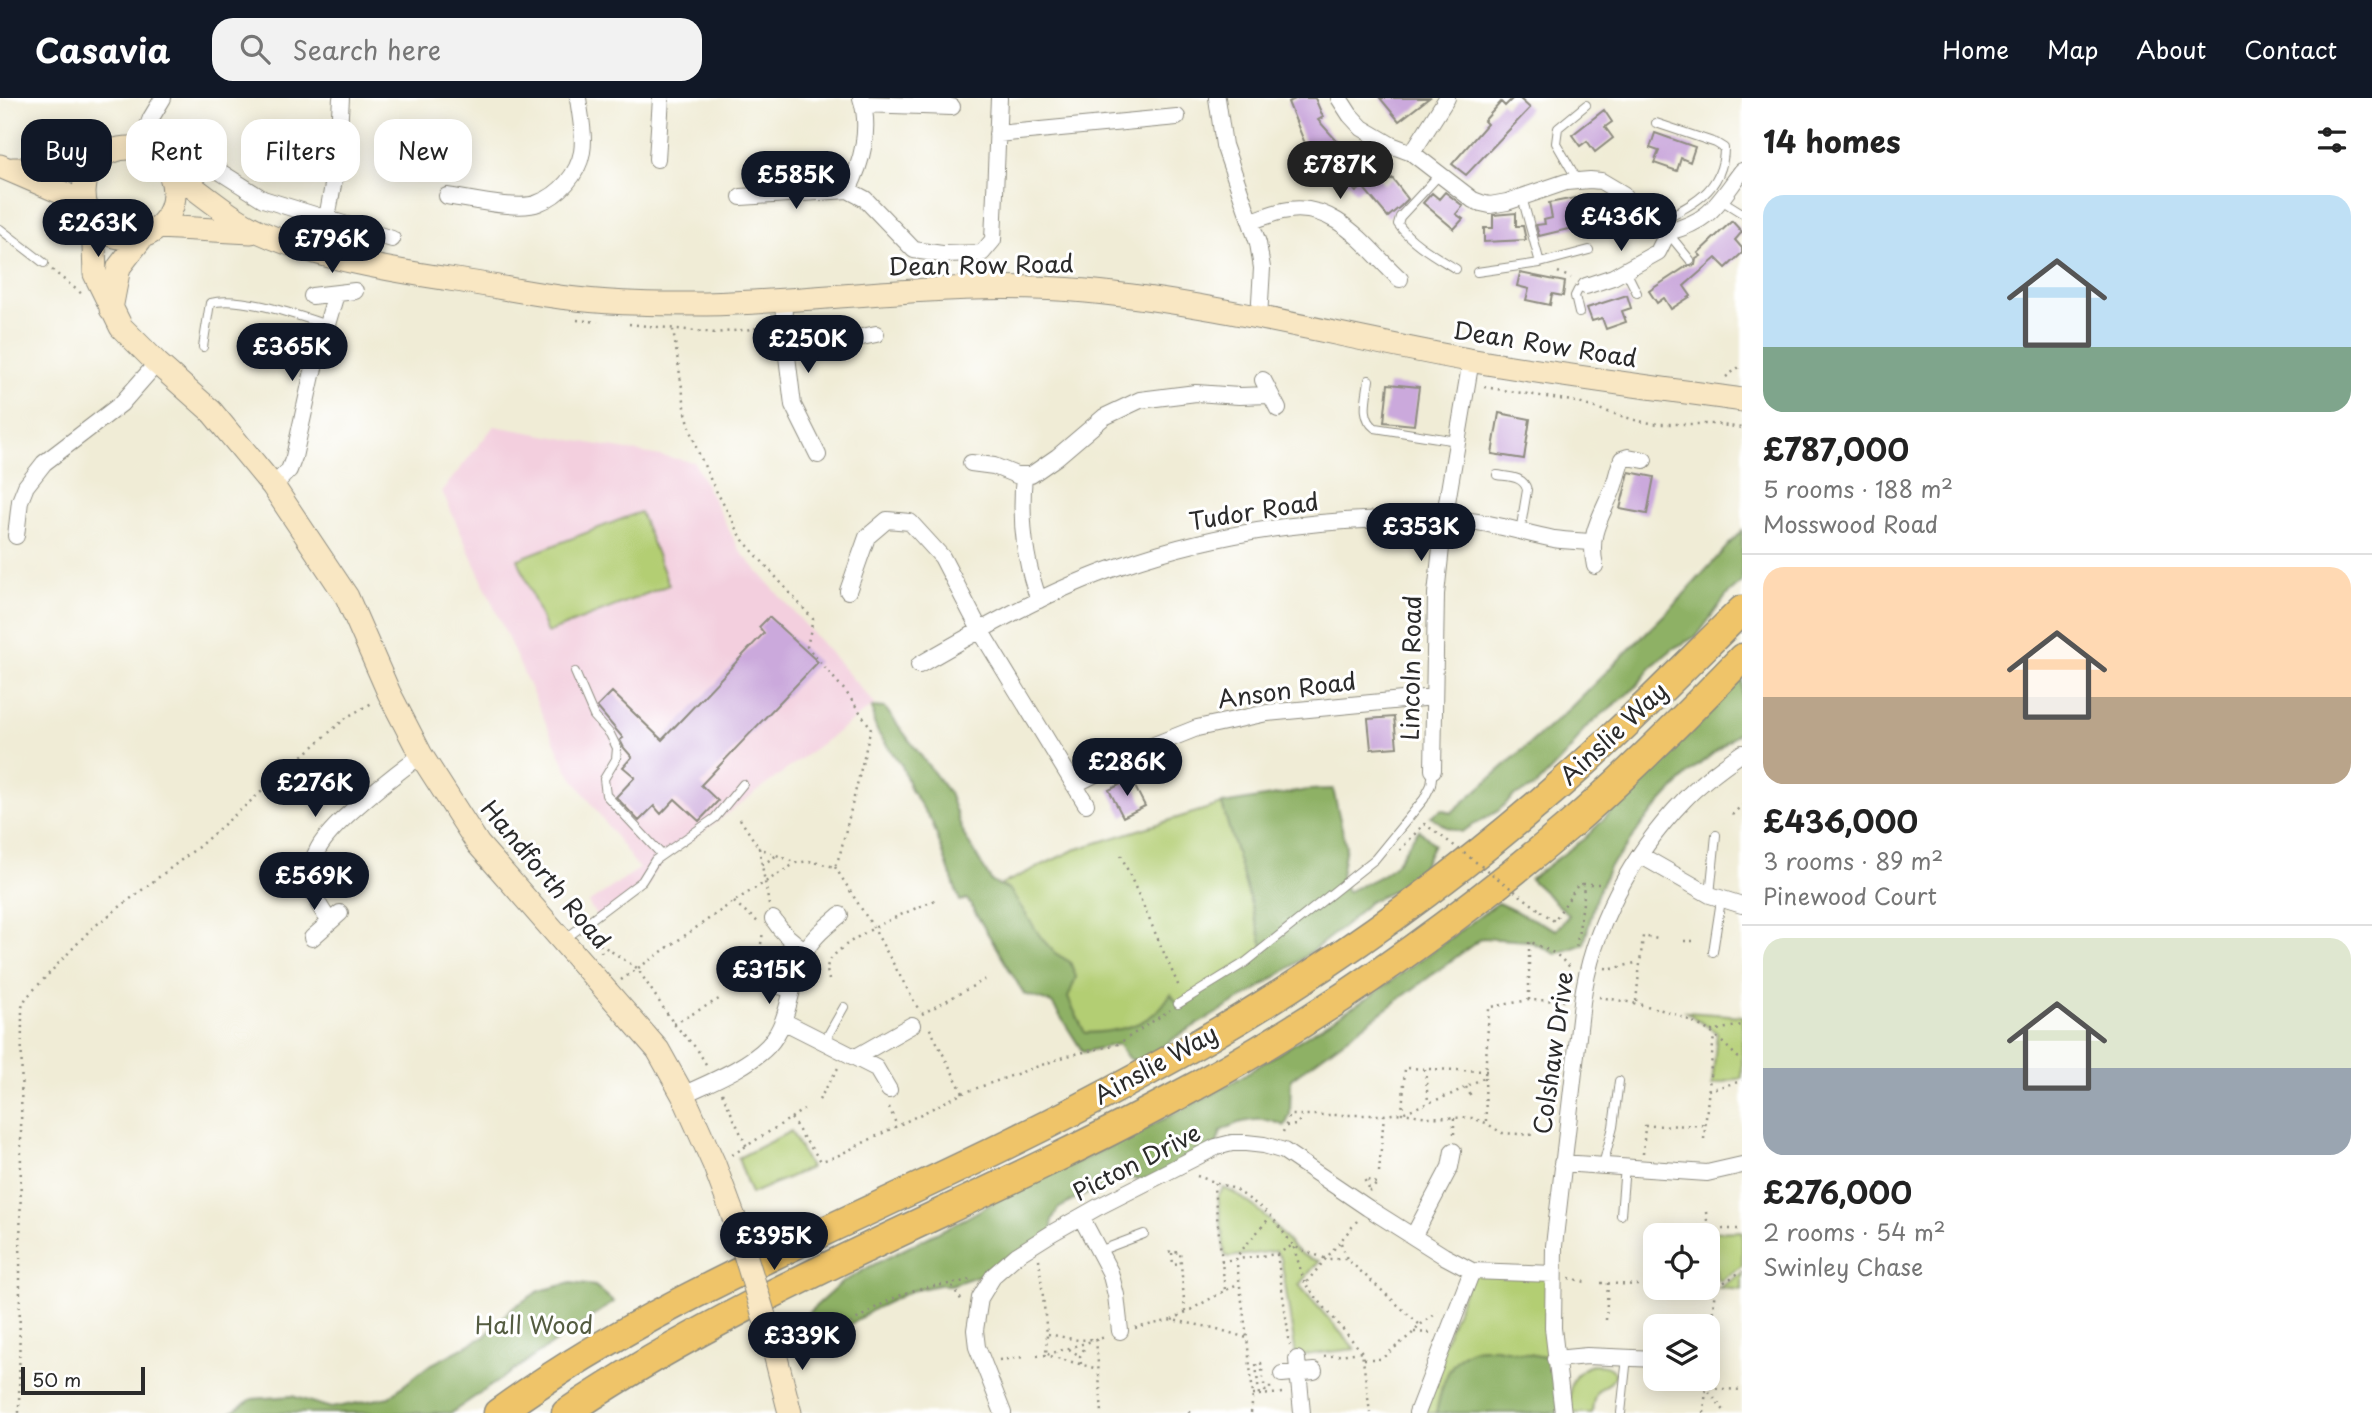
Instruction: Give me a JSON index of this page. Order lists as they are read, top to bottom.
{
  "streets": {
    "highway": ["Ainslie Way"],
    "main road": ["Dean Row Road", "Handforth Road"],
    "street": [
      "Tudor Road",
      "Lincoln Road",
      "Anson Road",
      "Colshaw Drive",
      "Picton Drive"
    ]
  },
  "crossings": [
    ["Dean Row Road", "Lincoln Road"],
    ["Tudor Road", "Lincoln Road"],
    ["Lincoln Road", "Anson Road"],
    ["Colshaw Drive", "Picton Drive"]
  ],
  "parks": ["Hall Wood"],
  "scale_bar": "50 m",
  "page": {
    "header": "Casavia",
    "search": "Search here",
    "nav": [
      "Home",
      "Map",
      "About",
      "Contact"
    ],
    "heading": "14 homes",
    "chip": [
      "Buy",
      "Rent",
      "Filters",
      "New"
    ],
    "price": [
      "£787K",
      "£585K",
      "£436K",
      "£263K",
      "£796K",
      "£250K",
      "£365K",
      "£353K",
      "£286K",
      "£276K",
      "£569K",
      "£315K",
      "£395K",
      "£339K"
    ],
    "list": [
      {
        "name": "£787,000",
        "note": "5 rooms · 188 m² · Mosswood Road"
      },
      {
        "name": "£436,000",
        "note": "3 rooms · 89 m² · Pinewood Court"
      },
      {
        "name": "£276,000",
        "note": "2 rooms · 54 m² · Swinley Chase"
      }
    ],
    "scale": "50 m"
  }
}
